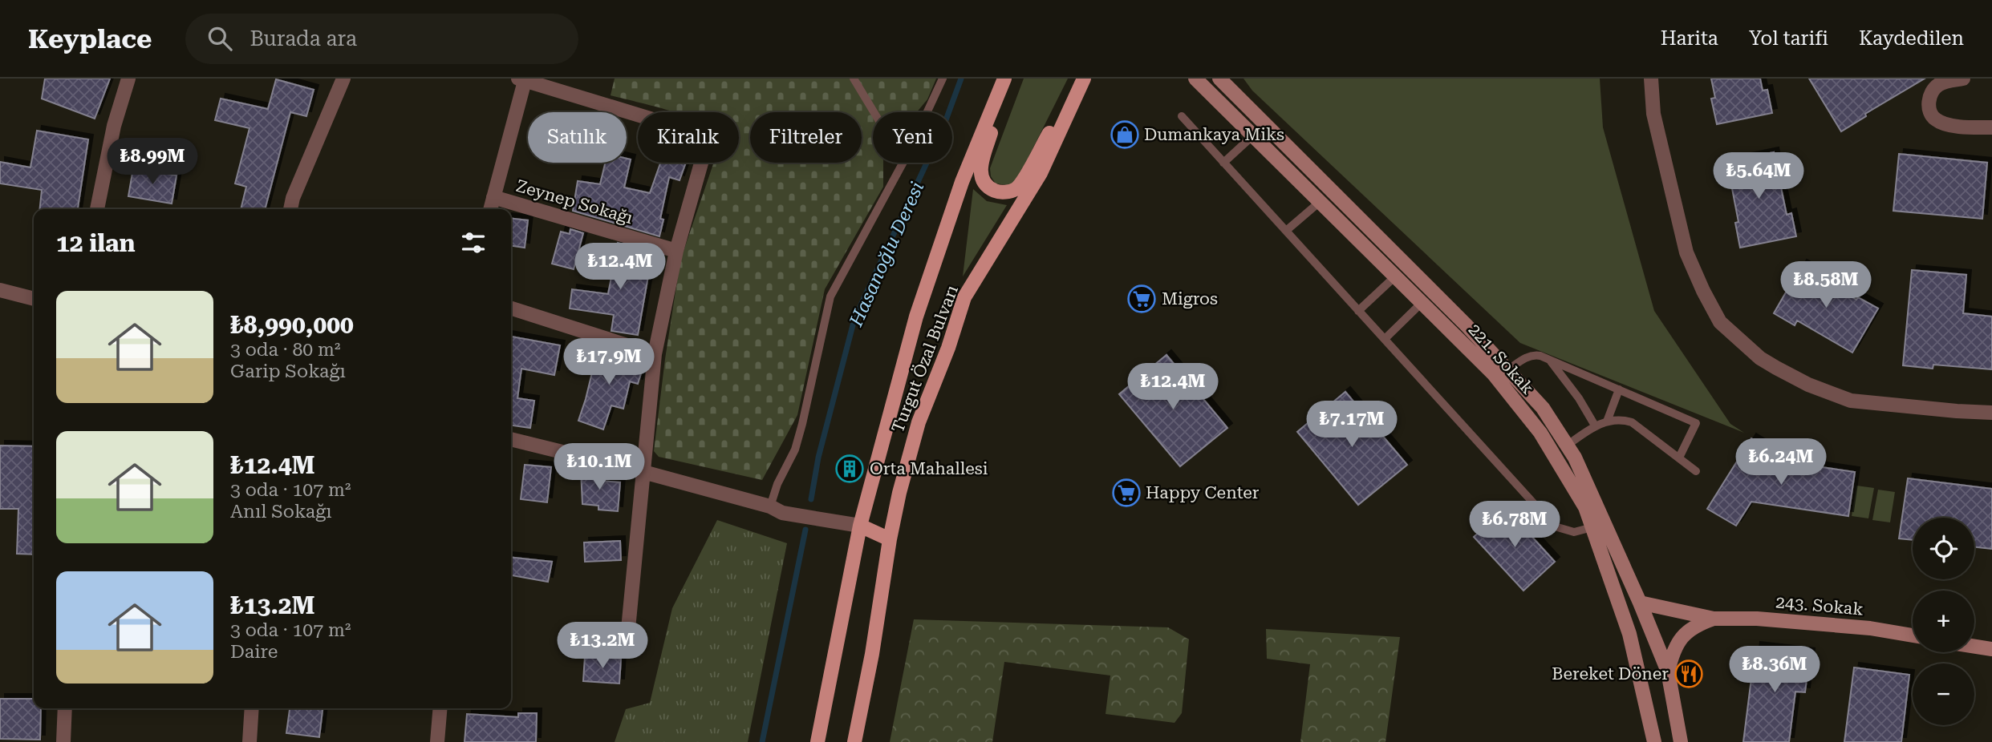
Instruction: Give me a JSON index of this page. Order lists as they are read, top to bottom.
{
  "streets": {
    "main road": ["Turgut Özal Bulvarı"],
    "street": ["Zeynep Sokağı", "221. Sokak", "243. Sokak"]
  },
  "crossings": [
    ["221. Sokak", "243. Sokak"]
  ],
  "water": ["Hasanoğlu Deresi"],
  "places": {
    "shop": ["Dumankaya Miks"],
    "supermarket": ["Migros", "Happy Center"],
    "building": ["Orta Mahallesi"],
    "restaurant": ["Bereket Döner"]
  },
  "page": {
    "header": "Keyplace",
    "search": "Burada ara",
    "nav": ["Harita", "Yol tarifi", "Kaydedilen"],
    "chip": [
      "Satılık",
      "Kiralık",
      "Filtreler",
      "Yeni"
    ],
    "price": [
      "₺8.99M",
      "₺5.64M",
      "₺12.4M",
      "₺8.58M",
      "₺17.9M",
      "₺12.4M",
      "₺7.17M",
      "₺6.24M",
      "₺10.1M",
      "₺6.78M",
      "₺13.2M",
      "₺8.36M"
    ],
    "heading": "12 ilan",
    "list": [
      {
        "name": "₺8,990,000",
        "note": "3 oda · 80 m² · Garip Sokağı"
      },
      {
        "name": "₺12.4M",
        "note": "3 oda · 107 m² · Anıl Sokağı"
      },
      {
        "name": "₺13.2M",
        "note": "3 oda · 107 m² · Daire"
      }
    ],
    "map_buttons": ["+", "−"]
  }
}
